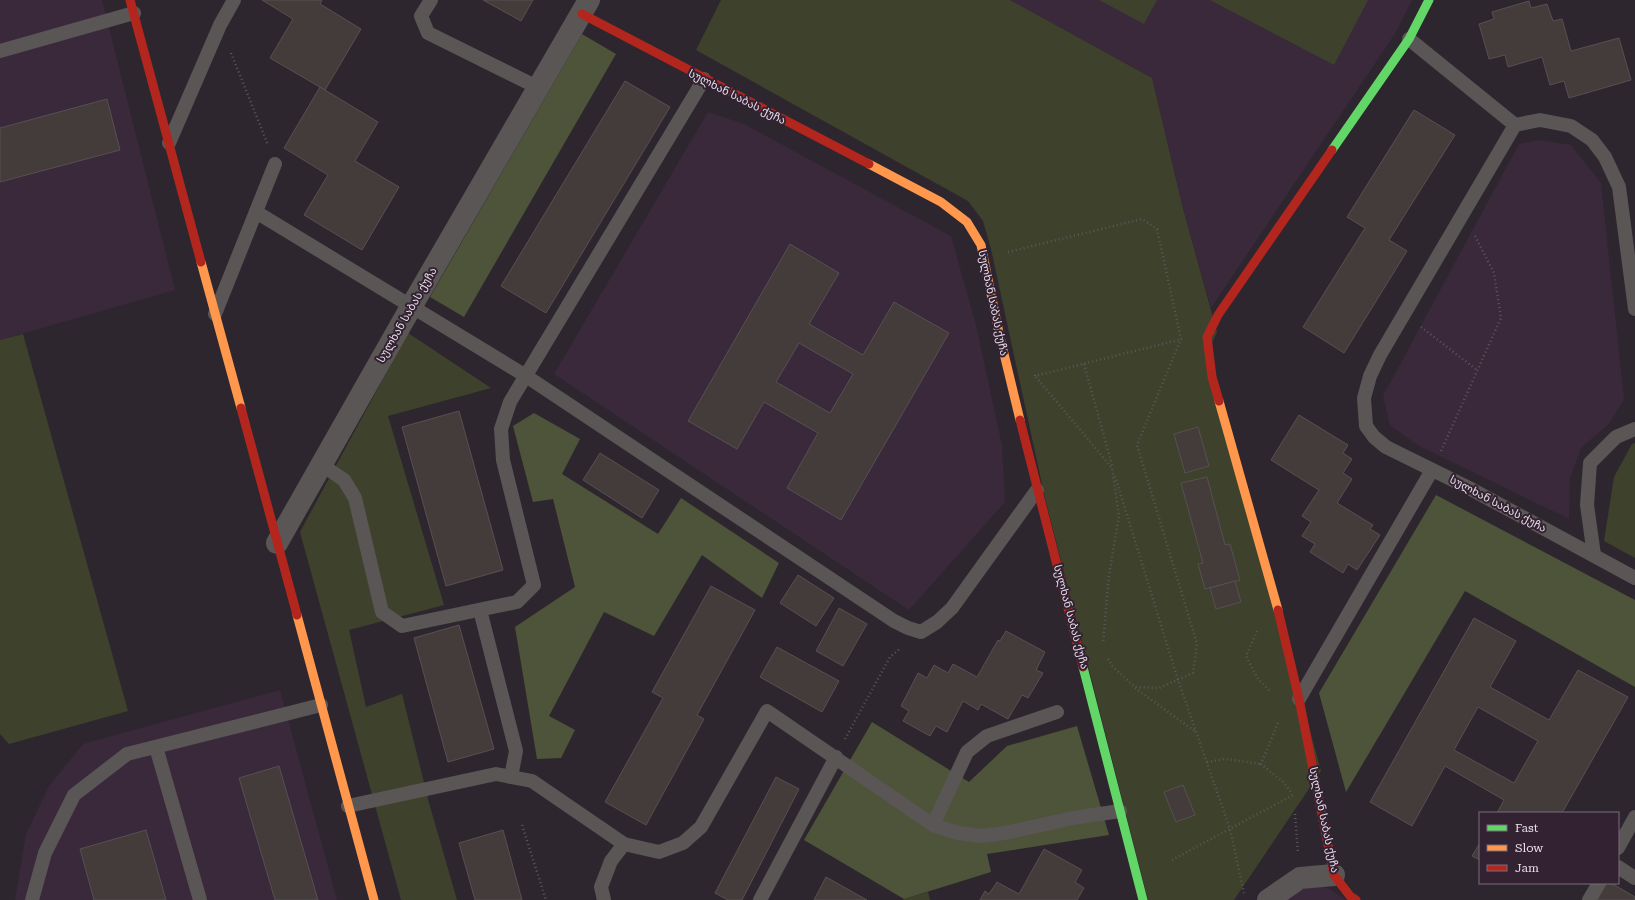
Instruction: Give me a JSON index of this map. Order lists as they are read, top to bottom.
{
  "streets": {
    "street": ["სულხან საბას ქუჩა"]
  },
  "legend": ["Fast", "Slow", "Jam"]
}
